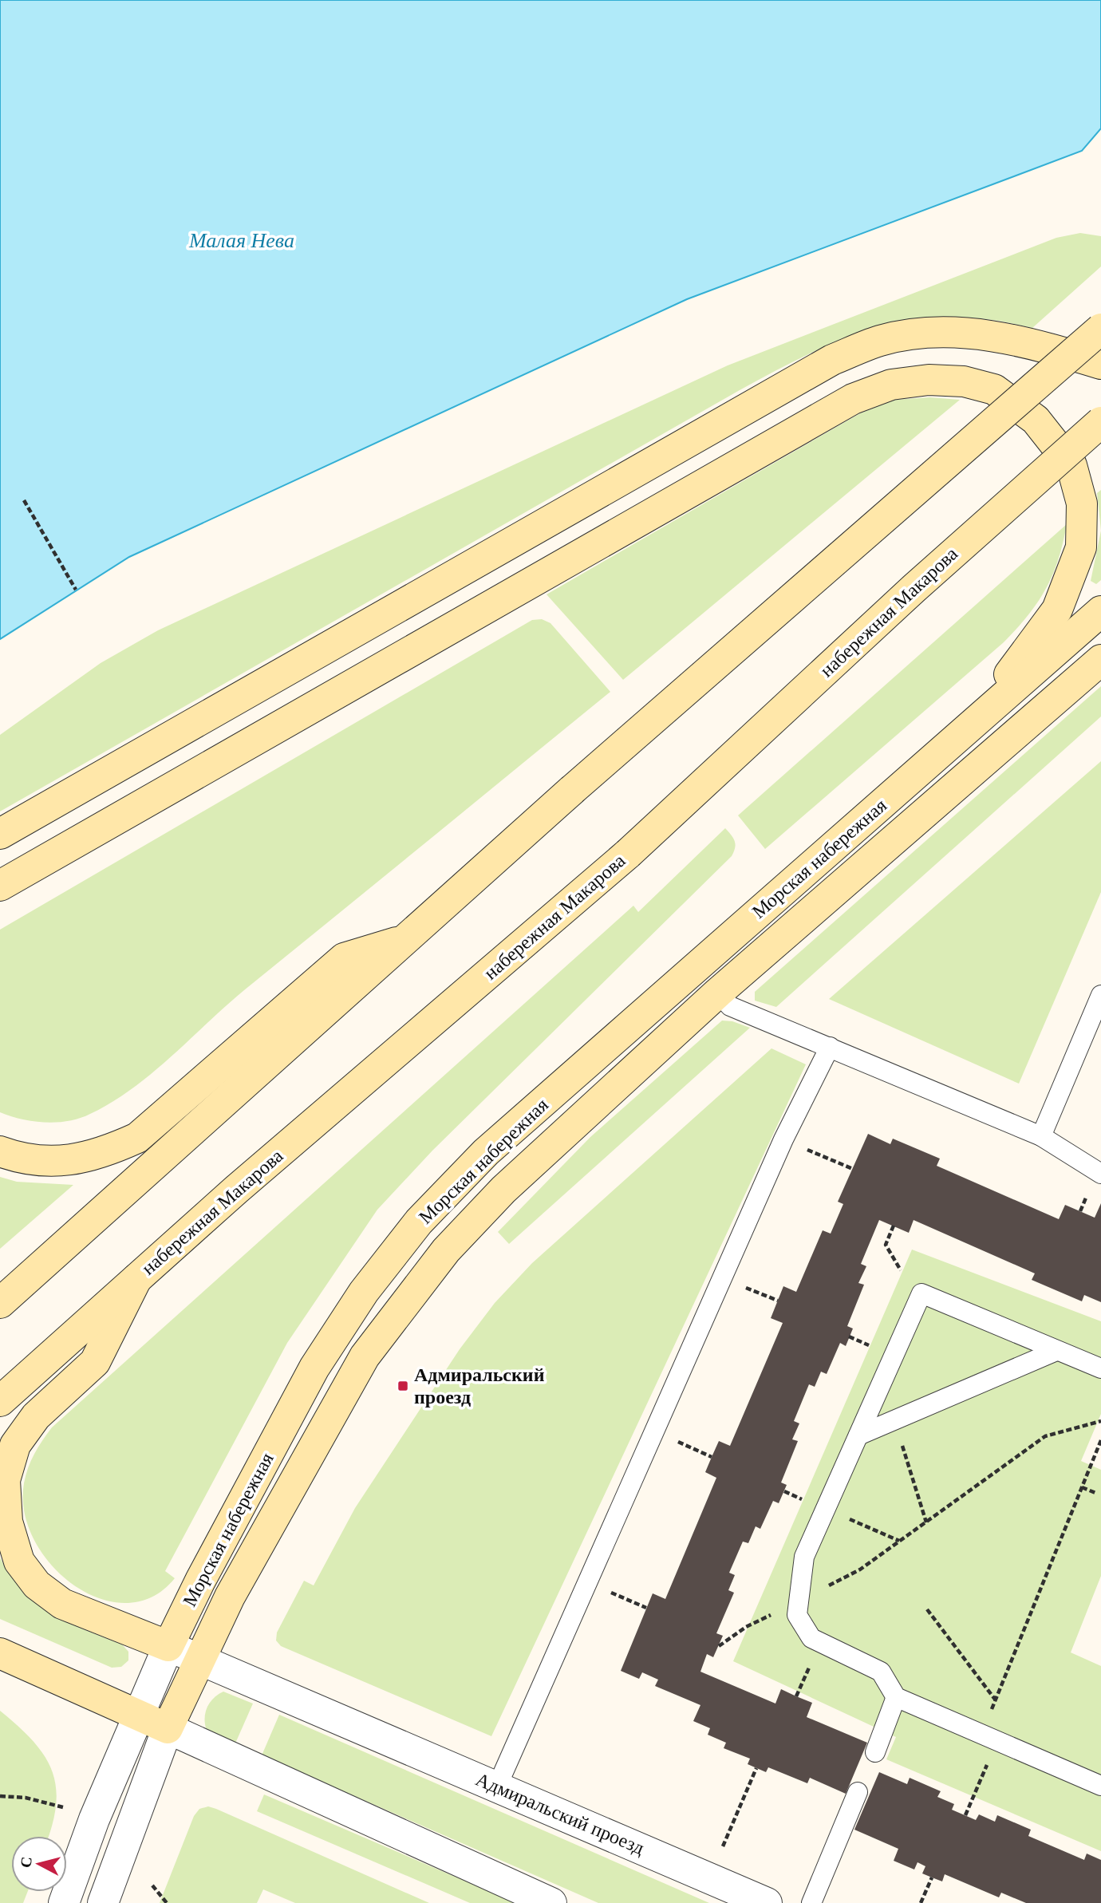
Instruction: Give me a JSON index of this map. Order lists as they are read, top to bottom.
{
  "streets": {
    "main road": ["набережная Макарова", "Морская набережная"],
    "street": ["Адмиральский проезд"]
  },
  "crossings": [
    ["Морская набережная", "Адмиральский проезд"]
  ],
  "water": ["Малая Нева"],
  "places": {
    "transit": ["Адмиральский проезд"]
  },
  "north": "left"
}
